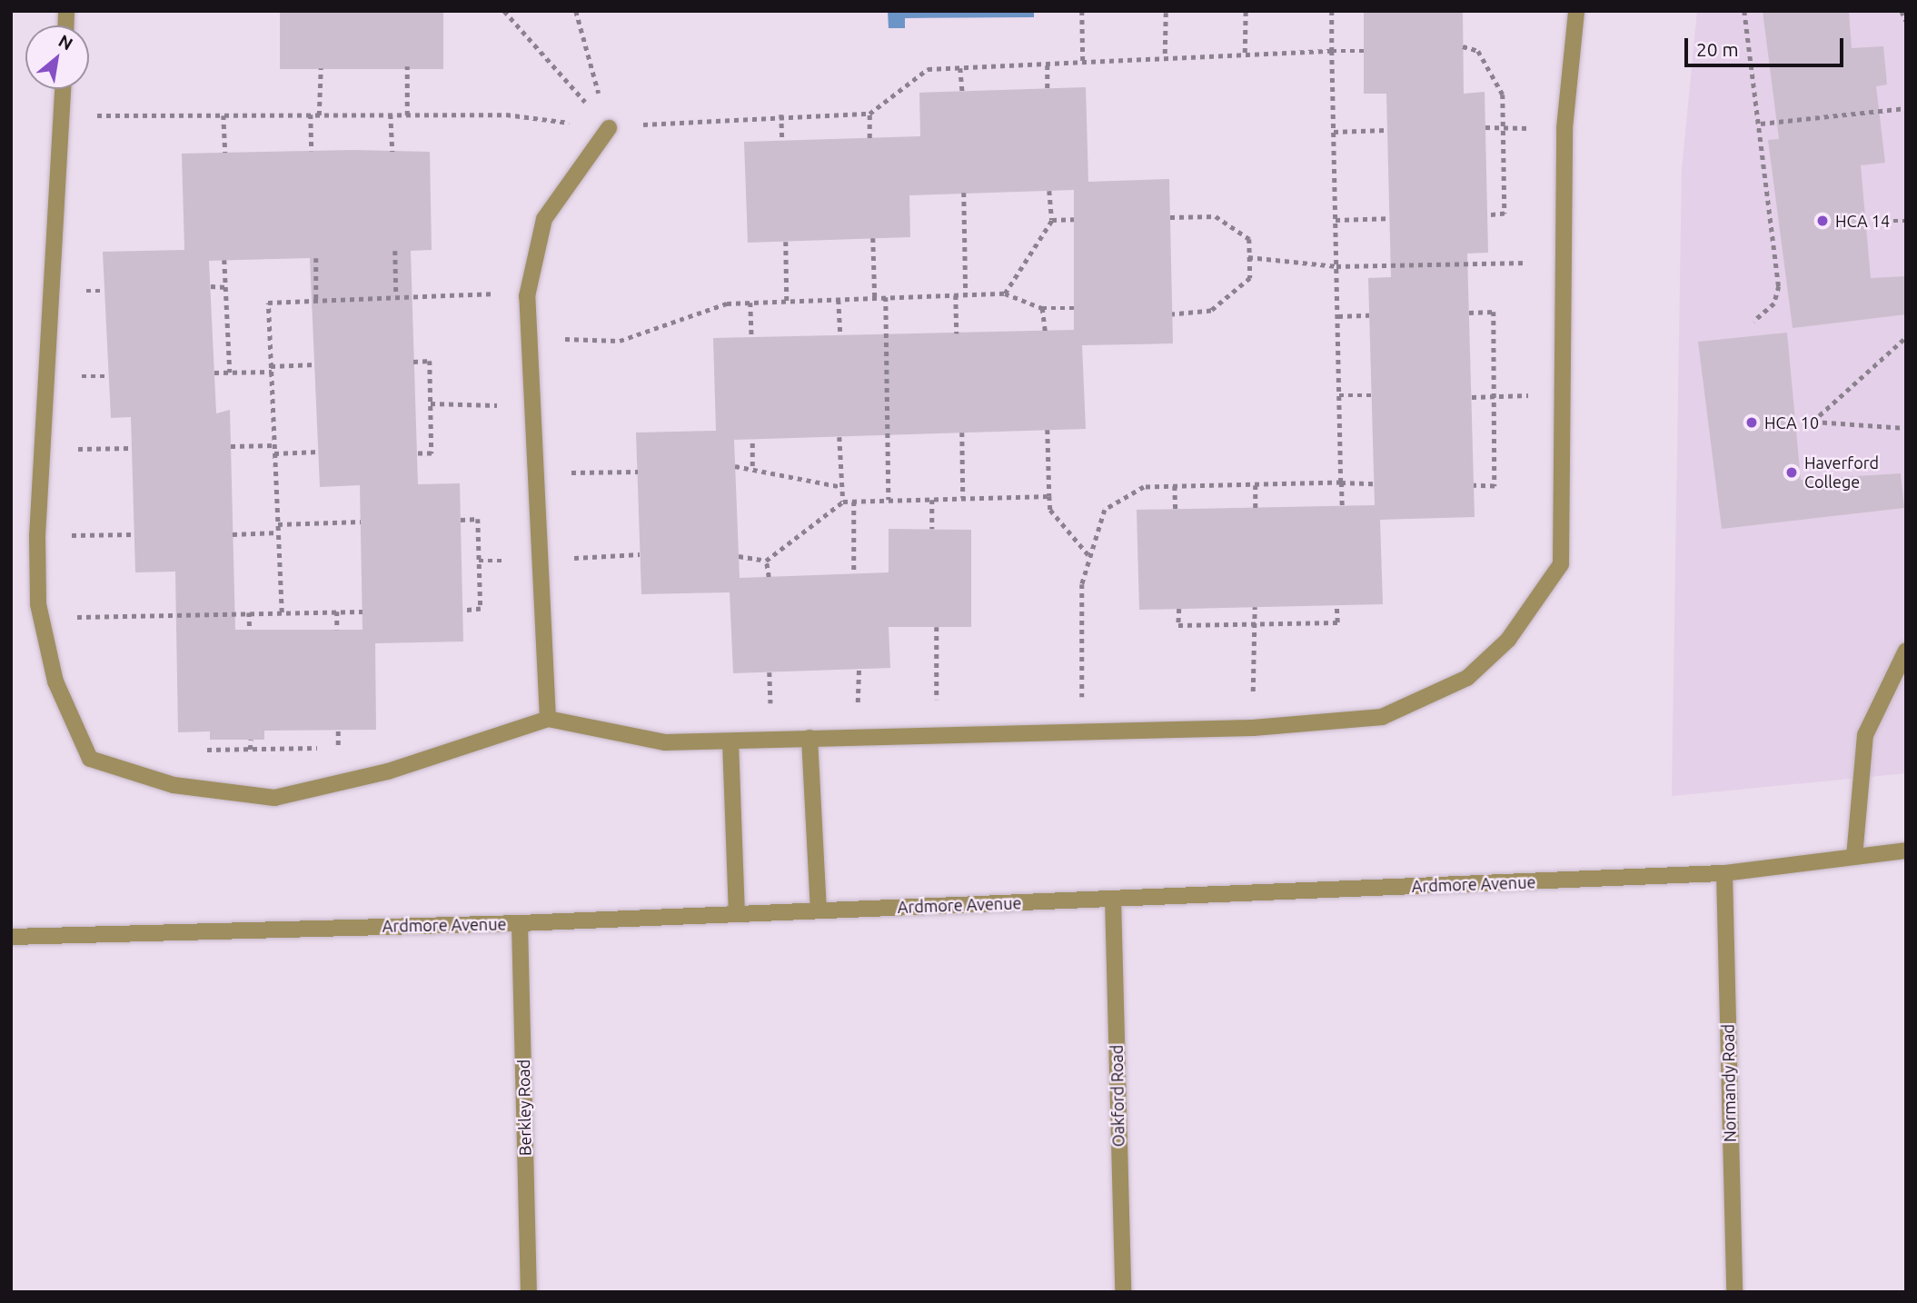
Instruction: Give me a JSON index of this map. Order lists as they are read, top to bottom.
{
  "streets": {
    "street": [
      "Ardmore Avenue",
      "Normandy Road",
      "Oakford Road",
      "Berkley Road"
    ]
  },
  "crossings": [
    ["Ardmore Avenue", "Normandy Road"],
    ["Ardmore Avenue", "Oakford Road"],
    ["Ardmore Avenue", "Berkley Road"]
  ],
  "places": ["HCA 14", "HCA 10", "Haverford College"],
  "scale_bar": "20 m",
  "north": "top right"
}
